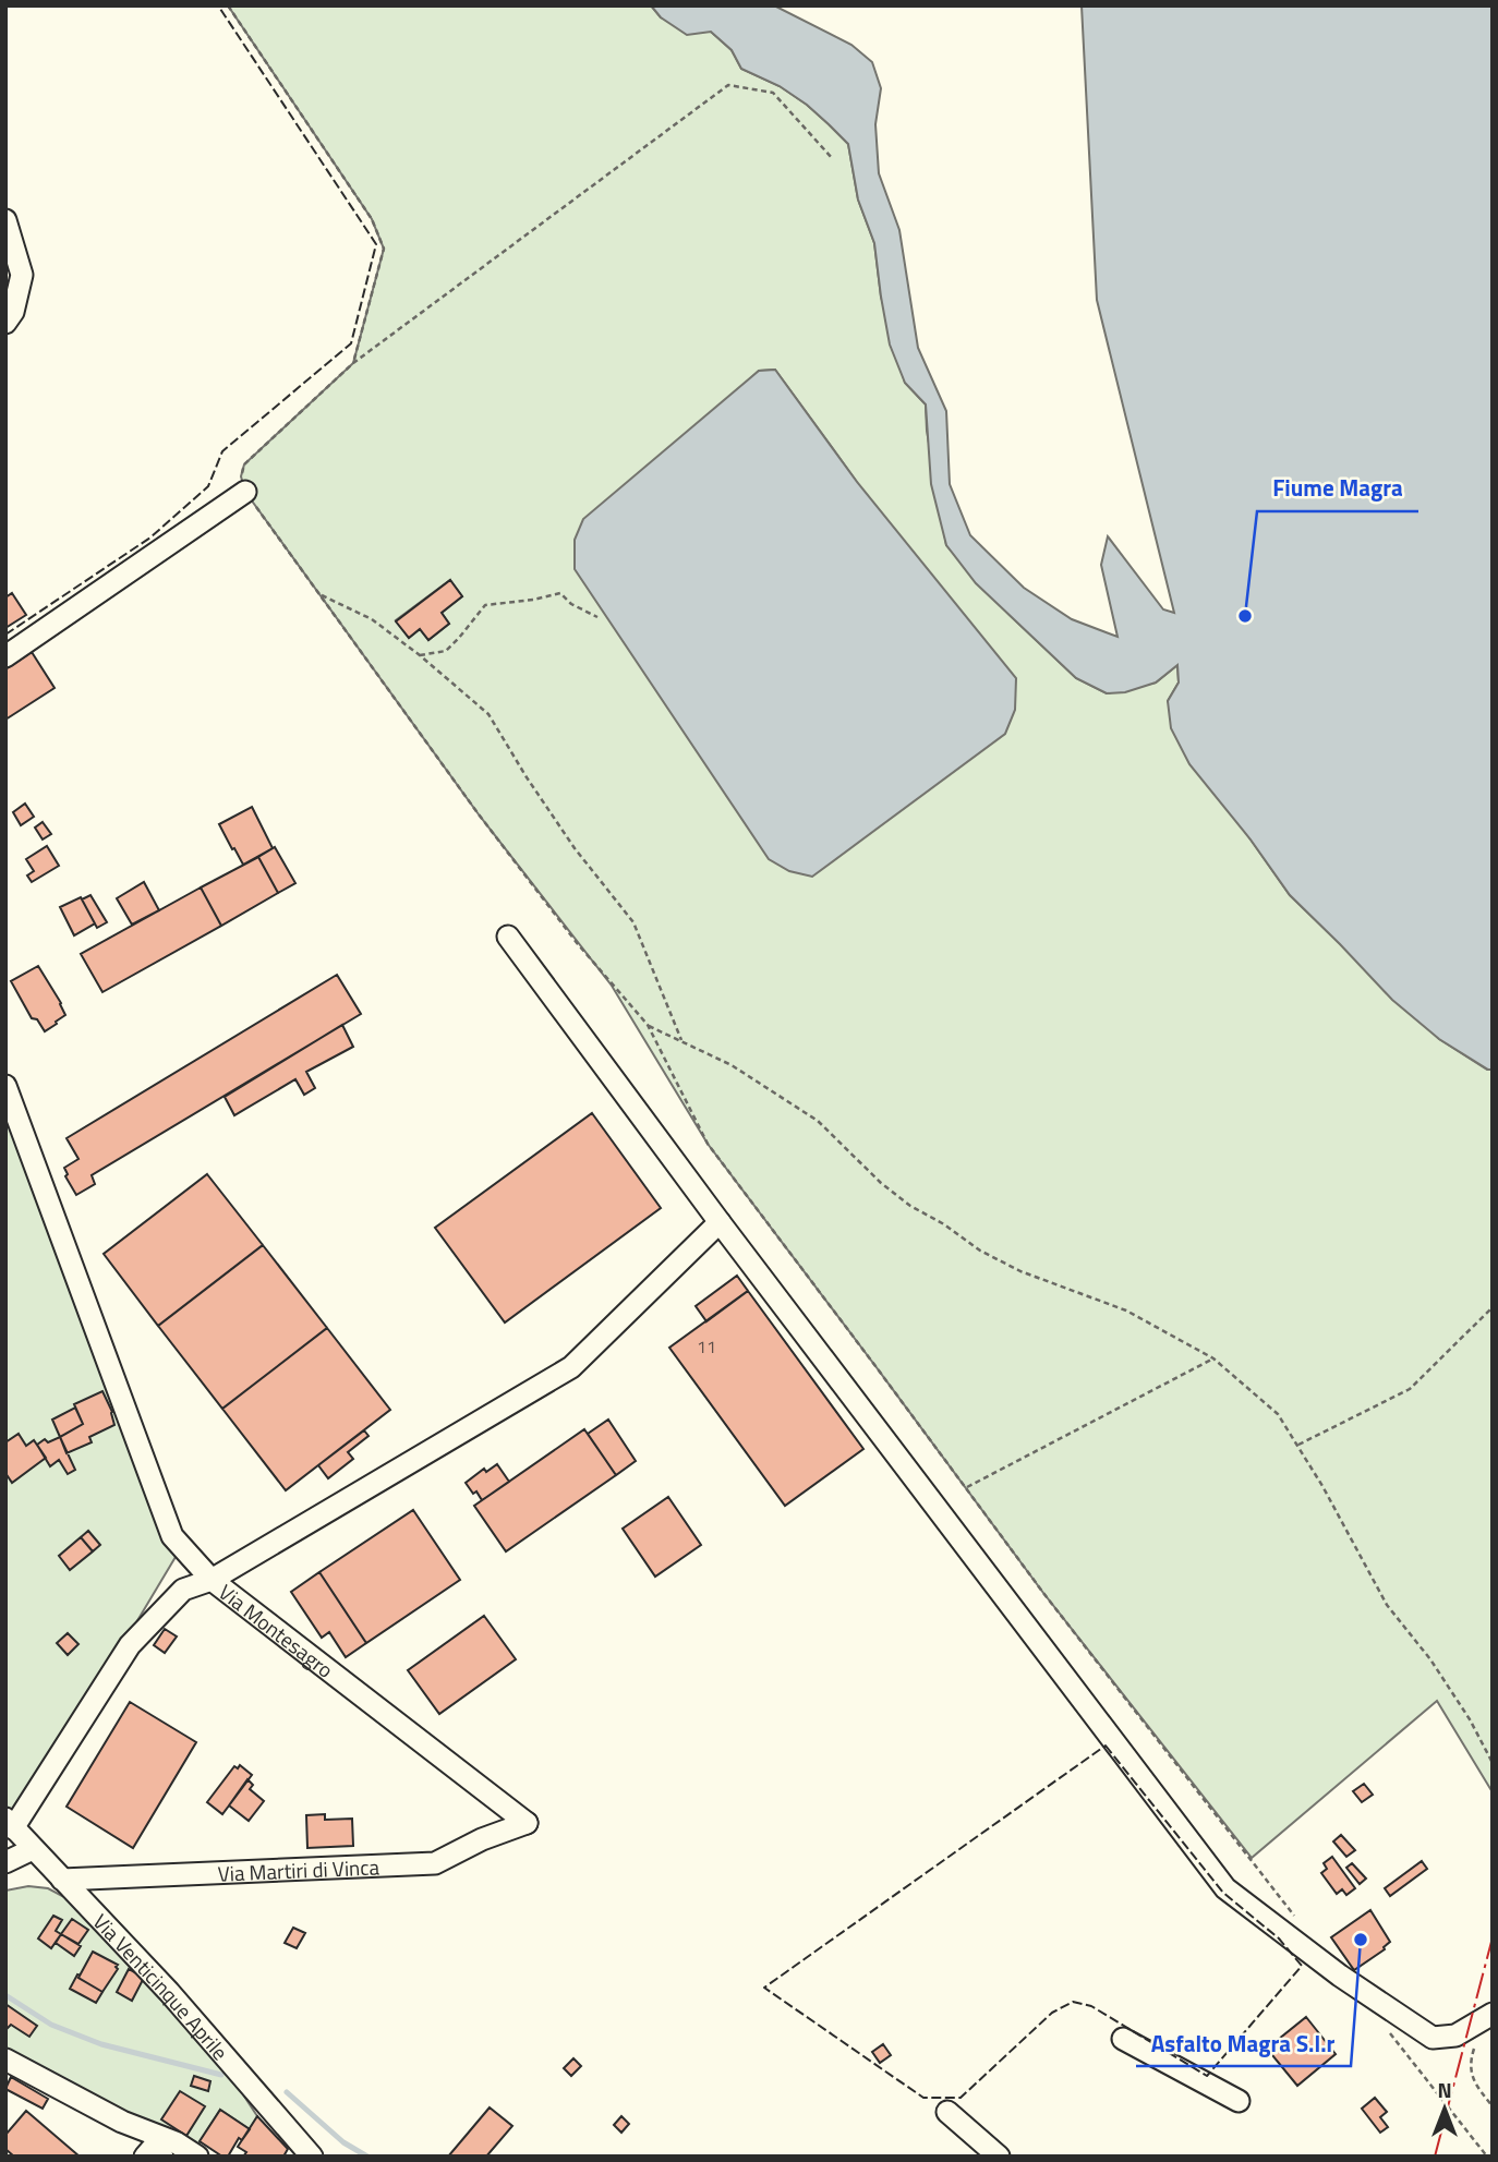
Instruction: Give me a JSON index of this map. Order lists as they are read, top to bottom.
{
  "streets": {
    "street": ["Via Montesagro", "Via Martiri di Vinca", "Via Venticinque Aprile"]
  },
  "crossings": [
    ["Via Montesagro", "Via Martiri di Vinca"],
    ["Via Montesagro", "Via Venticinque Aprile"],
    ["Via Martiri di Vinca", "Via Venticinque Aprile"]
  ],
  "places": ["Fiume Magra", "Asfalto Magra S.l.r"],
  "house_numbers": ["11"],
  "north": "top"
}
